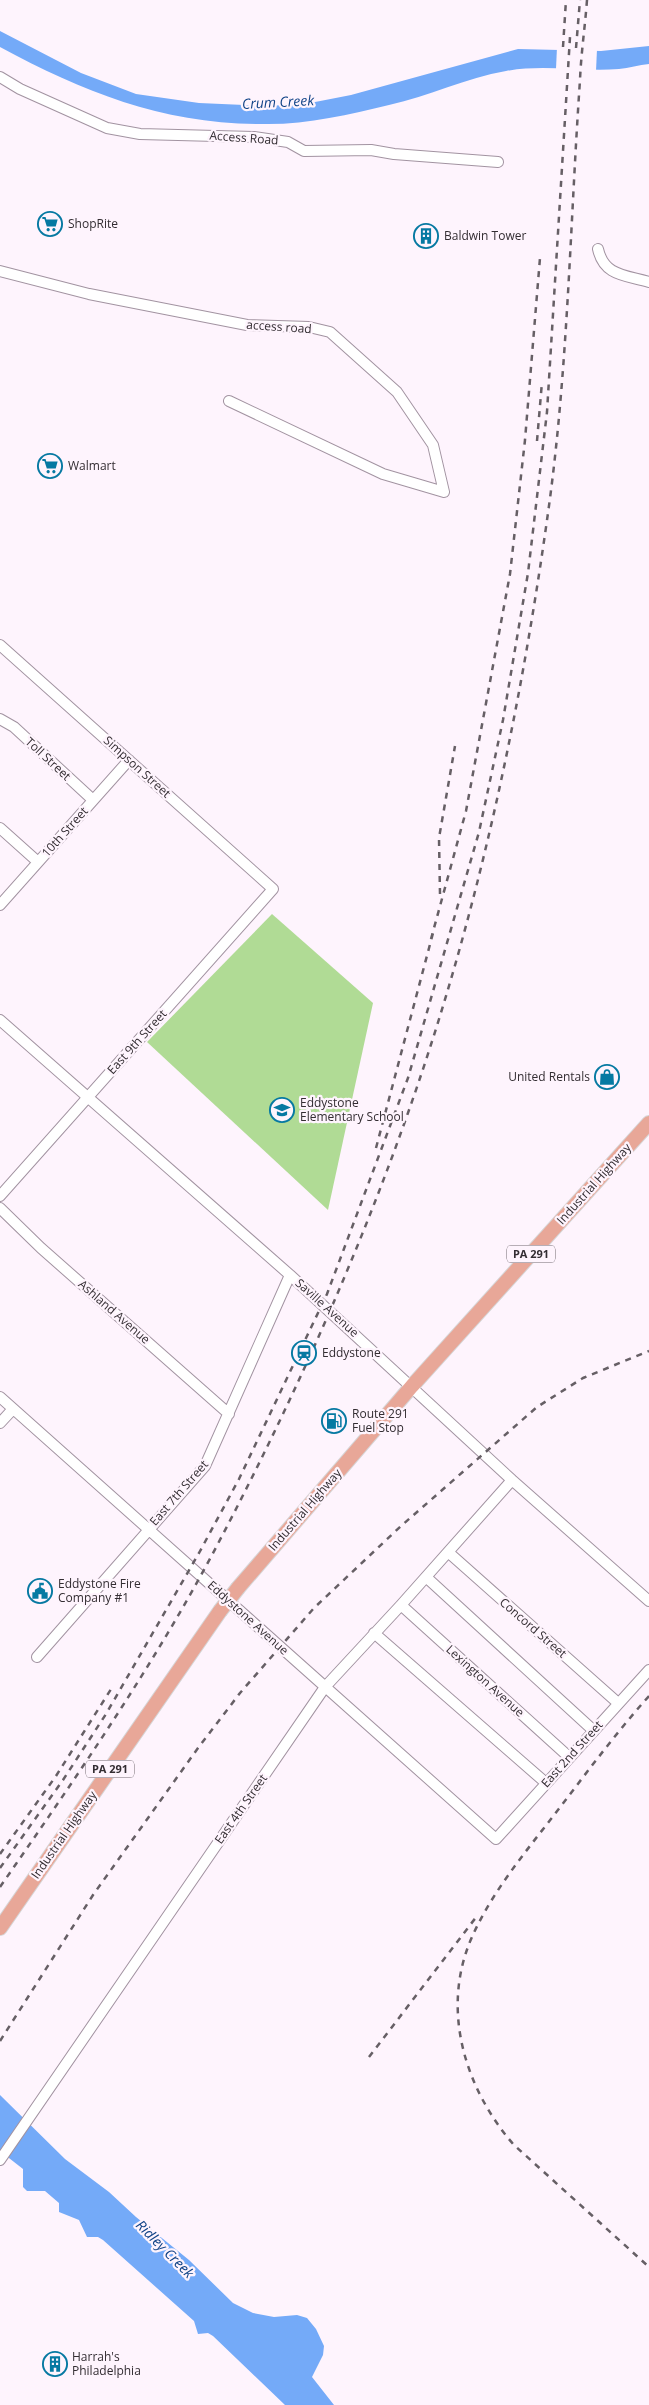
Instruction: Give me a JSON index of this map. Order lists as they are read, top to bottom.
{
  "streets": {
    "main road": ["Industrial Highway", "PA 291"],
    "street": [
      "Access Road",
      "access road",
      "Toll Street",
      "Simpson Street",
      "10th Street",
      "East 9th Street",
      "Saville Avenue",
      "Ashland Avenue",
      "East 7th Street",
      "Eddystone Avenue",
      "Concord Street",
      "Lexington Avenue",
      "East 2nd Street",
      "East 4th Street"
    ]
  },
  "crossings": [
    ["Toll Street", "10th Street"],
    ["Simpson Street", "10th Street"],
    ["Simpson Street", "East 9th Street"],
    ["East 9th Street", "Saville Avenue"],
    ["Industrial Highway", "Saville Avenue"],
    ["Saville Avenue", "East 7th Street"],
    ["Saville Avenue", "East 4th Street"],
    ["Ashland Avenue", "East 7th Street"],
    ["East 7th Street", "Eddystone Avenue"],
    ["Eddystone Avenue", "East 2nd Street"],
    ["Eddystone Avenue", "East 4th Street"],
    ["Concord Street", "East 2nd Street"],
    ["Concord Street", "East 4th Street"],
    ["Lexington Avenue", "East 2nd Street"],
    ["Lexington Avenue", "East 4th Street"]
  ],
  "water": ["Crum Creek", "Ridley Creek"],
  "places": {
    "supermarket": ["ShopRite", "Walmart"],
    "building": ["Baldwin Tower", "Harrah's Philadelphia"],
    "shop": ["United Rentals"],
    "school or university": ["Eddystone Elementary School"],
    "station": ["Eddystone"],
    "fuel station": ["Route 291 Fuel Stop"],
    "public building": ["Eddystone Fire Company #1"]
  }
}
